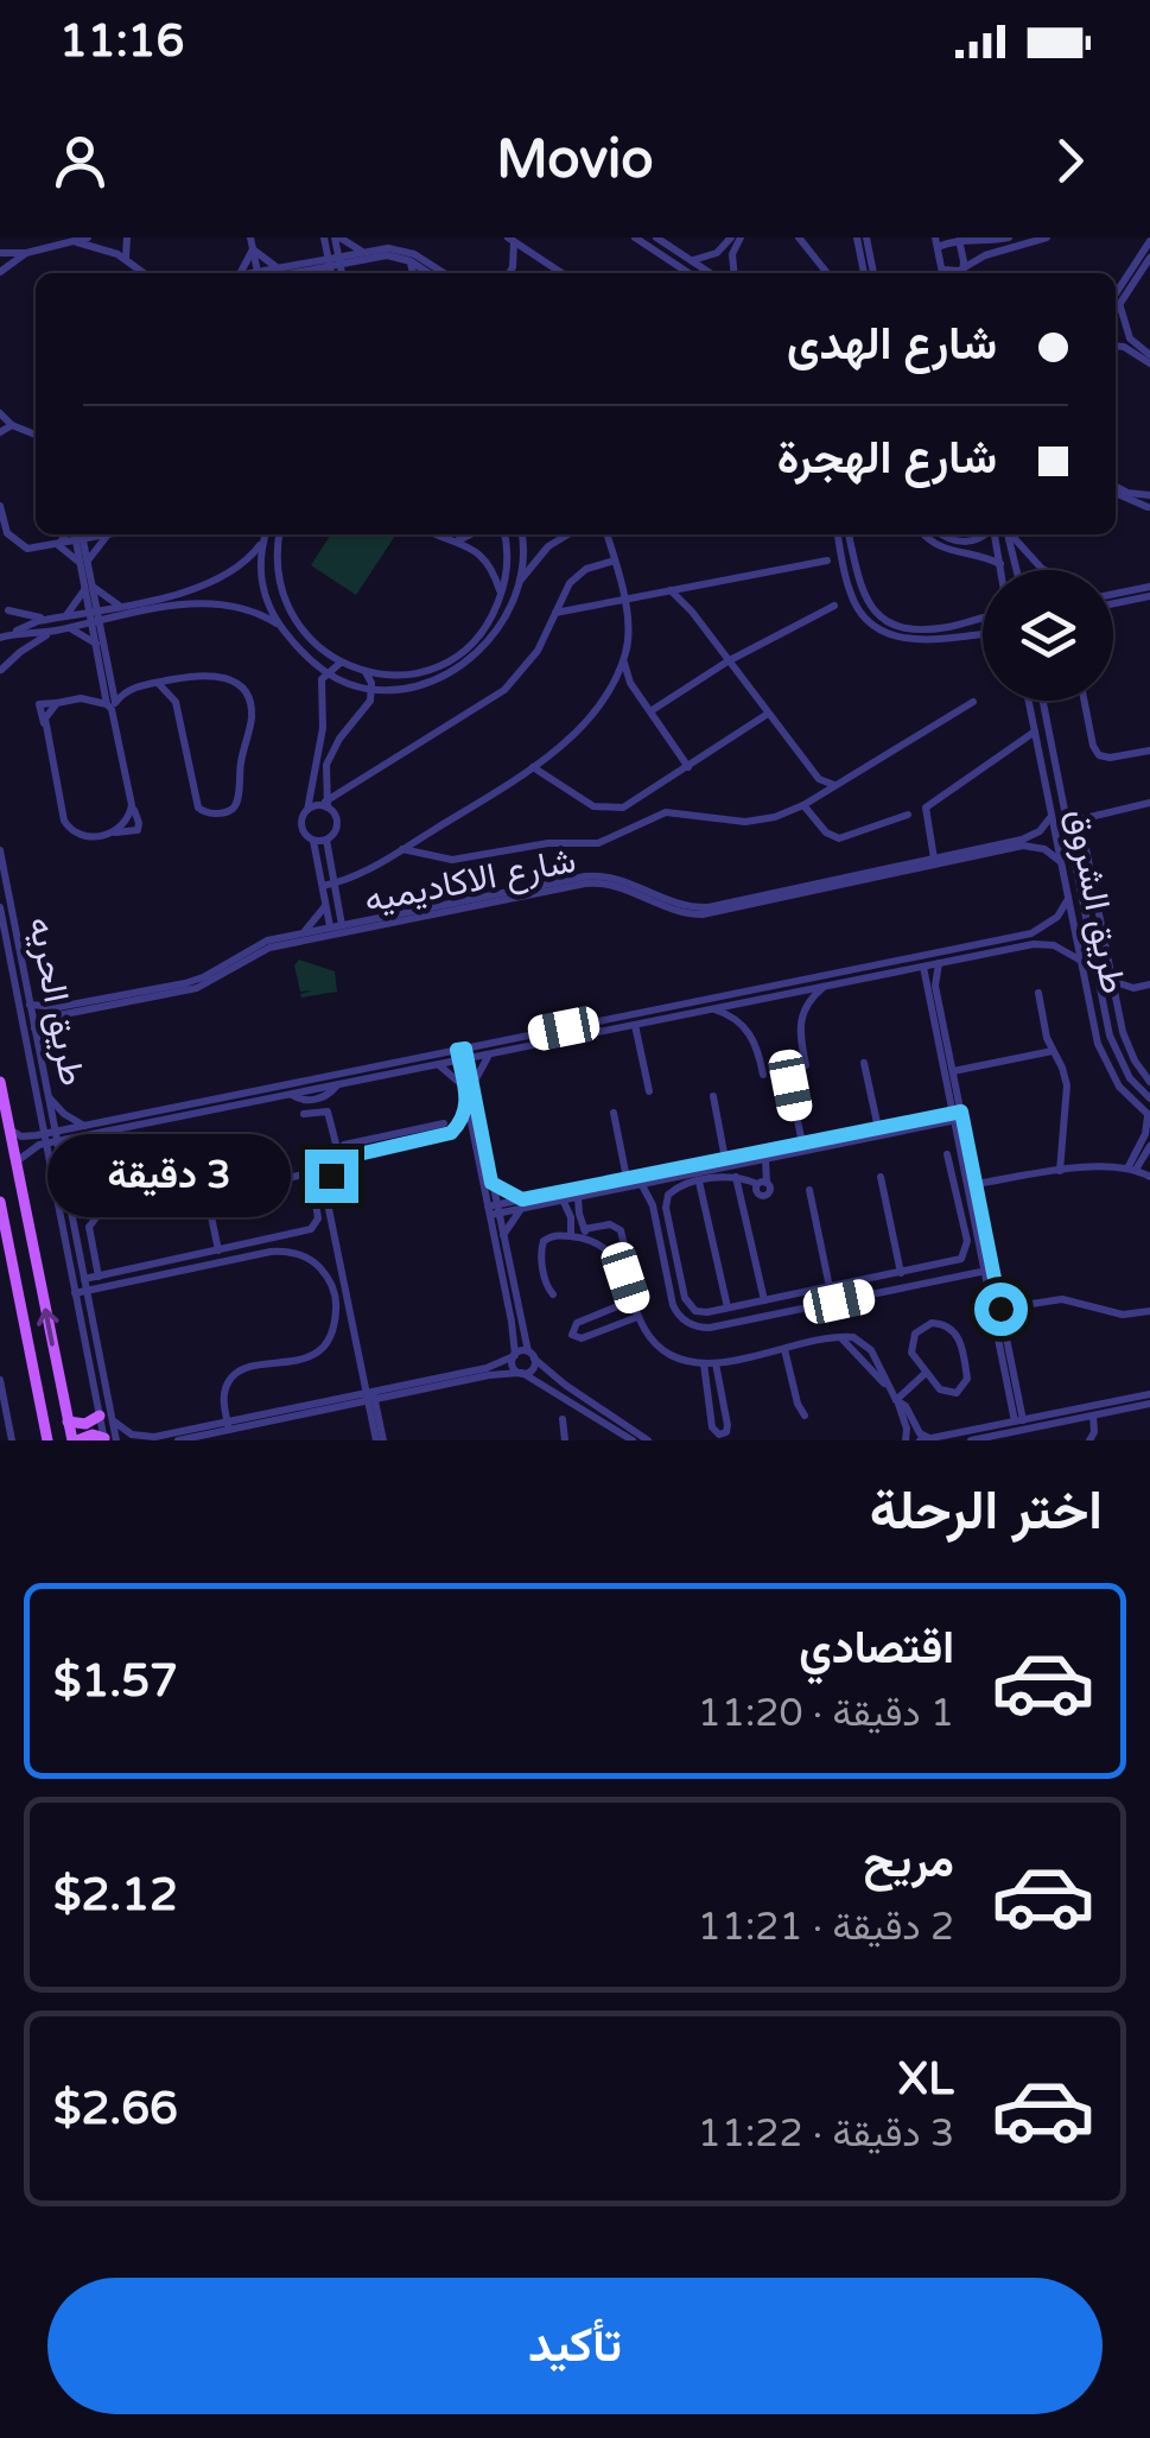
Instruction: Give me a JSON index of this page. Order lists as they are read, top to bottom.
{
  "streets": {
    "street": ["شارع الاكاديميه", "طريق الشروق", "طريق الحريه"]
  },
  "crossings": [
    ["شارع الاكاديميه", "طريق الشروق"],
    ["شارع الاكاديميه", "طريق الحريه"]
  ],
  "page": {
    "status": "11:16",
    "header": "Movio",
    "banner": ["شارع الهدى", "شارع الهجرة"],
    "bubble": "3 دقيقة",
    "heading": "اختر الرحلة",
    "list": [
      {
        "name": "اقتصادي",
        "note": "1 دقيقة · 11:20",
        "value": "$1.57"
      },
      {
        "name": "مريح",
        "note": "2 دقيقة · 11:21",
        "value": "$2.12"
      },
      {
        "name": "XL",
        "note": "3 دقيقة · 11:22",
        "value": "$2.66"
      }
    ],
    "buttons": "تأكيد"
  }
}
